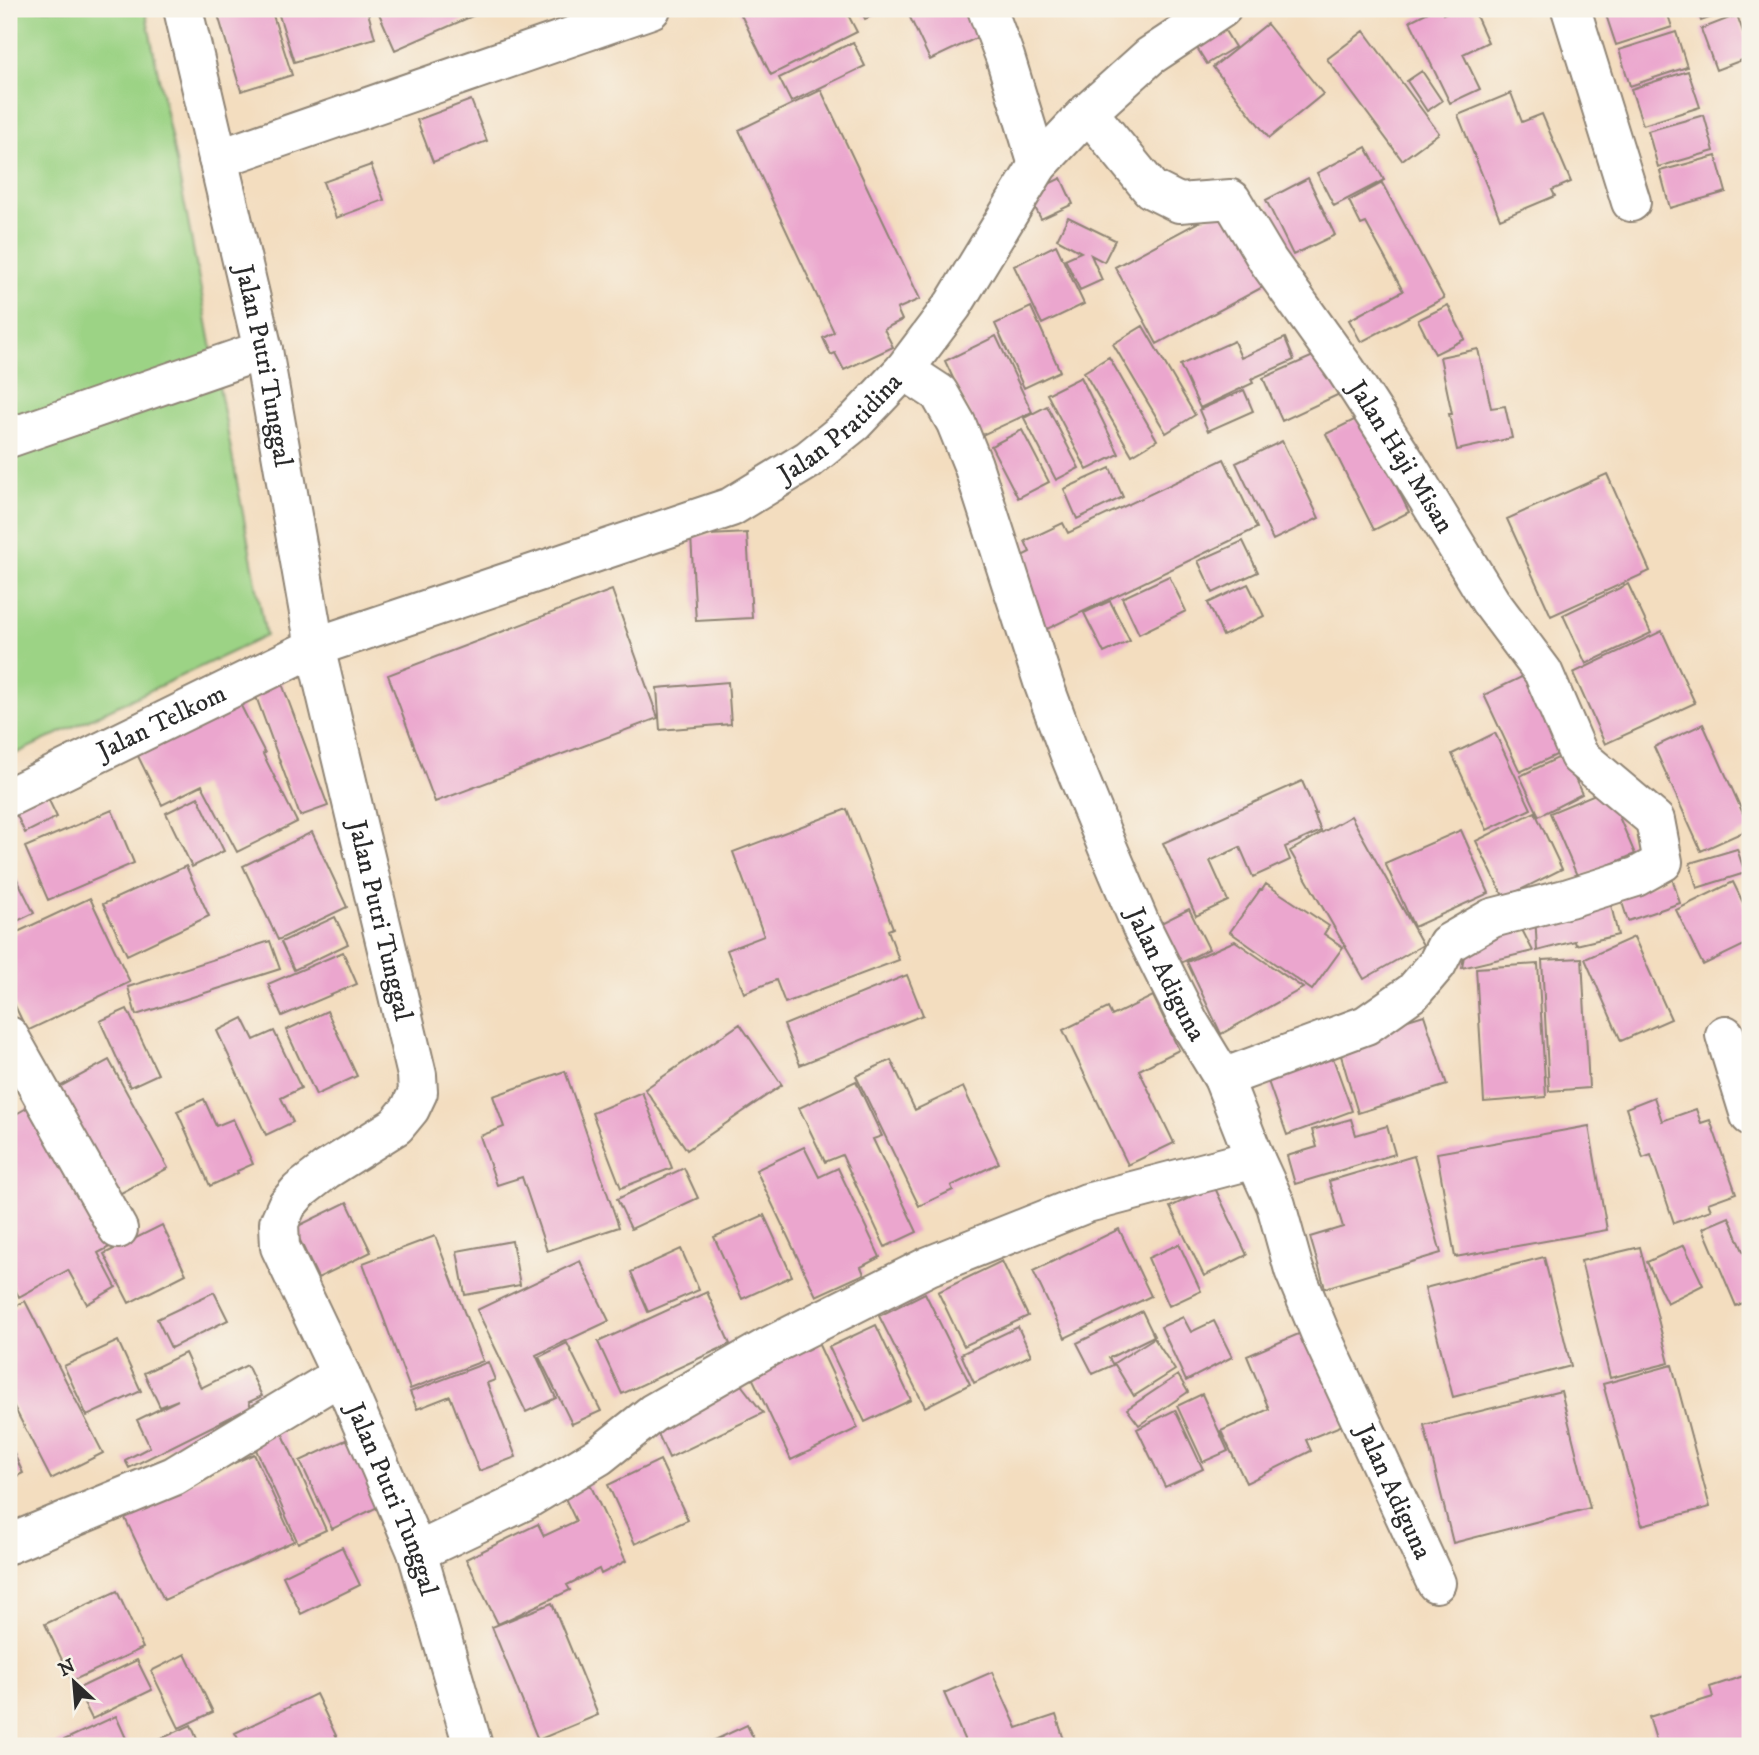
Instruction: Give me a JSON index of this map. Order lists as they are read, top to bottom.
{
  "streets": {
    "street": [
      "Jalan Putri Tunggal",
      "Jalan Pratidina",
      "Jalan Haji Misan",
      "Jalan Telkom",
      "Jalan Adiguna"
    ]
  },
  "crossings": [
    ["Jalan Putri Tunggal", "Jalan Pratidina"],
    ["Jalan Putri Tunggal", "Jalan Telkom"],
    ["Jalan Pratidina", "Jalan Haji Misan"],
    ["Jalan Pratidina", "Jalan Telkom"],
    ["Jalan Pratidina", "Jalan Adiguna"],
    ["Jalan Haji Misan", "Jalan Adiguna"]
  ],
  "north": "top left"
}
